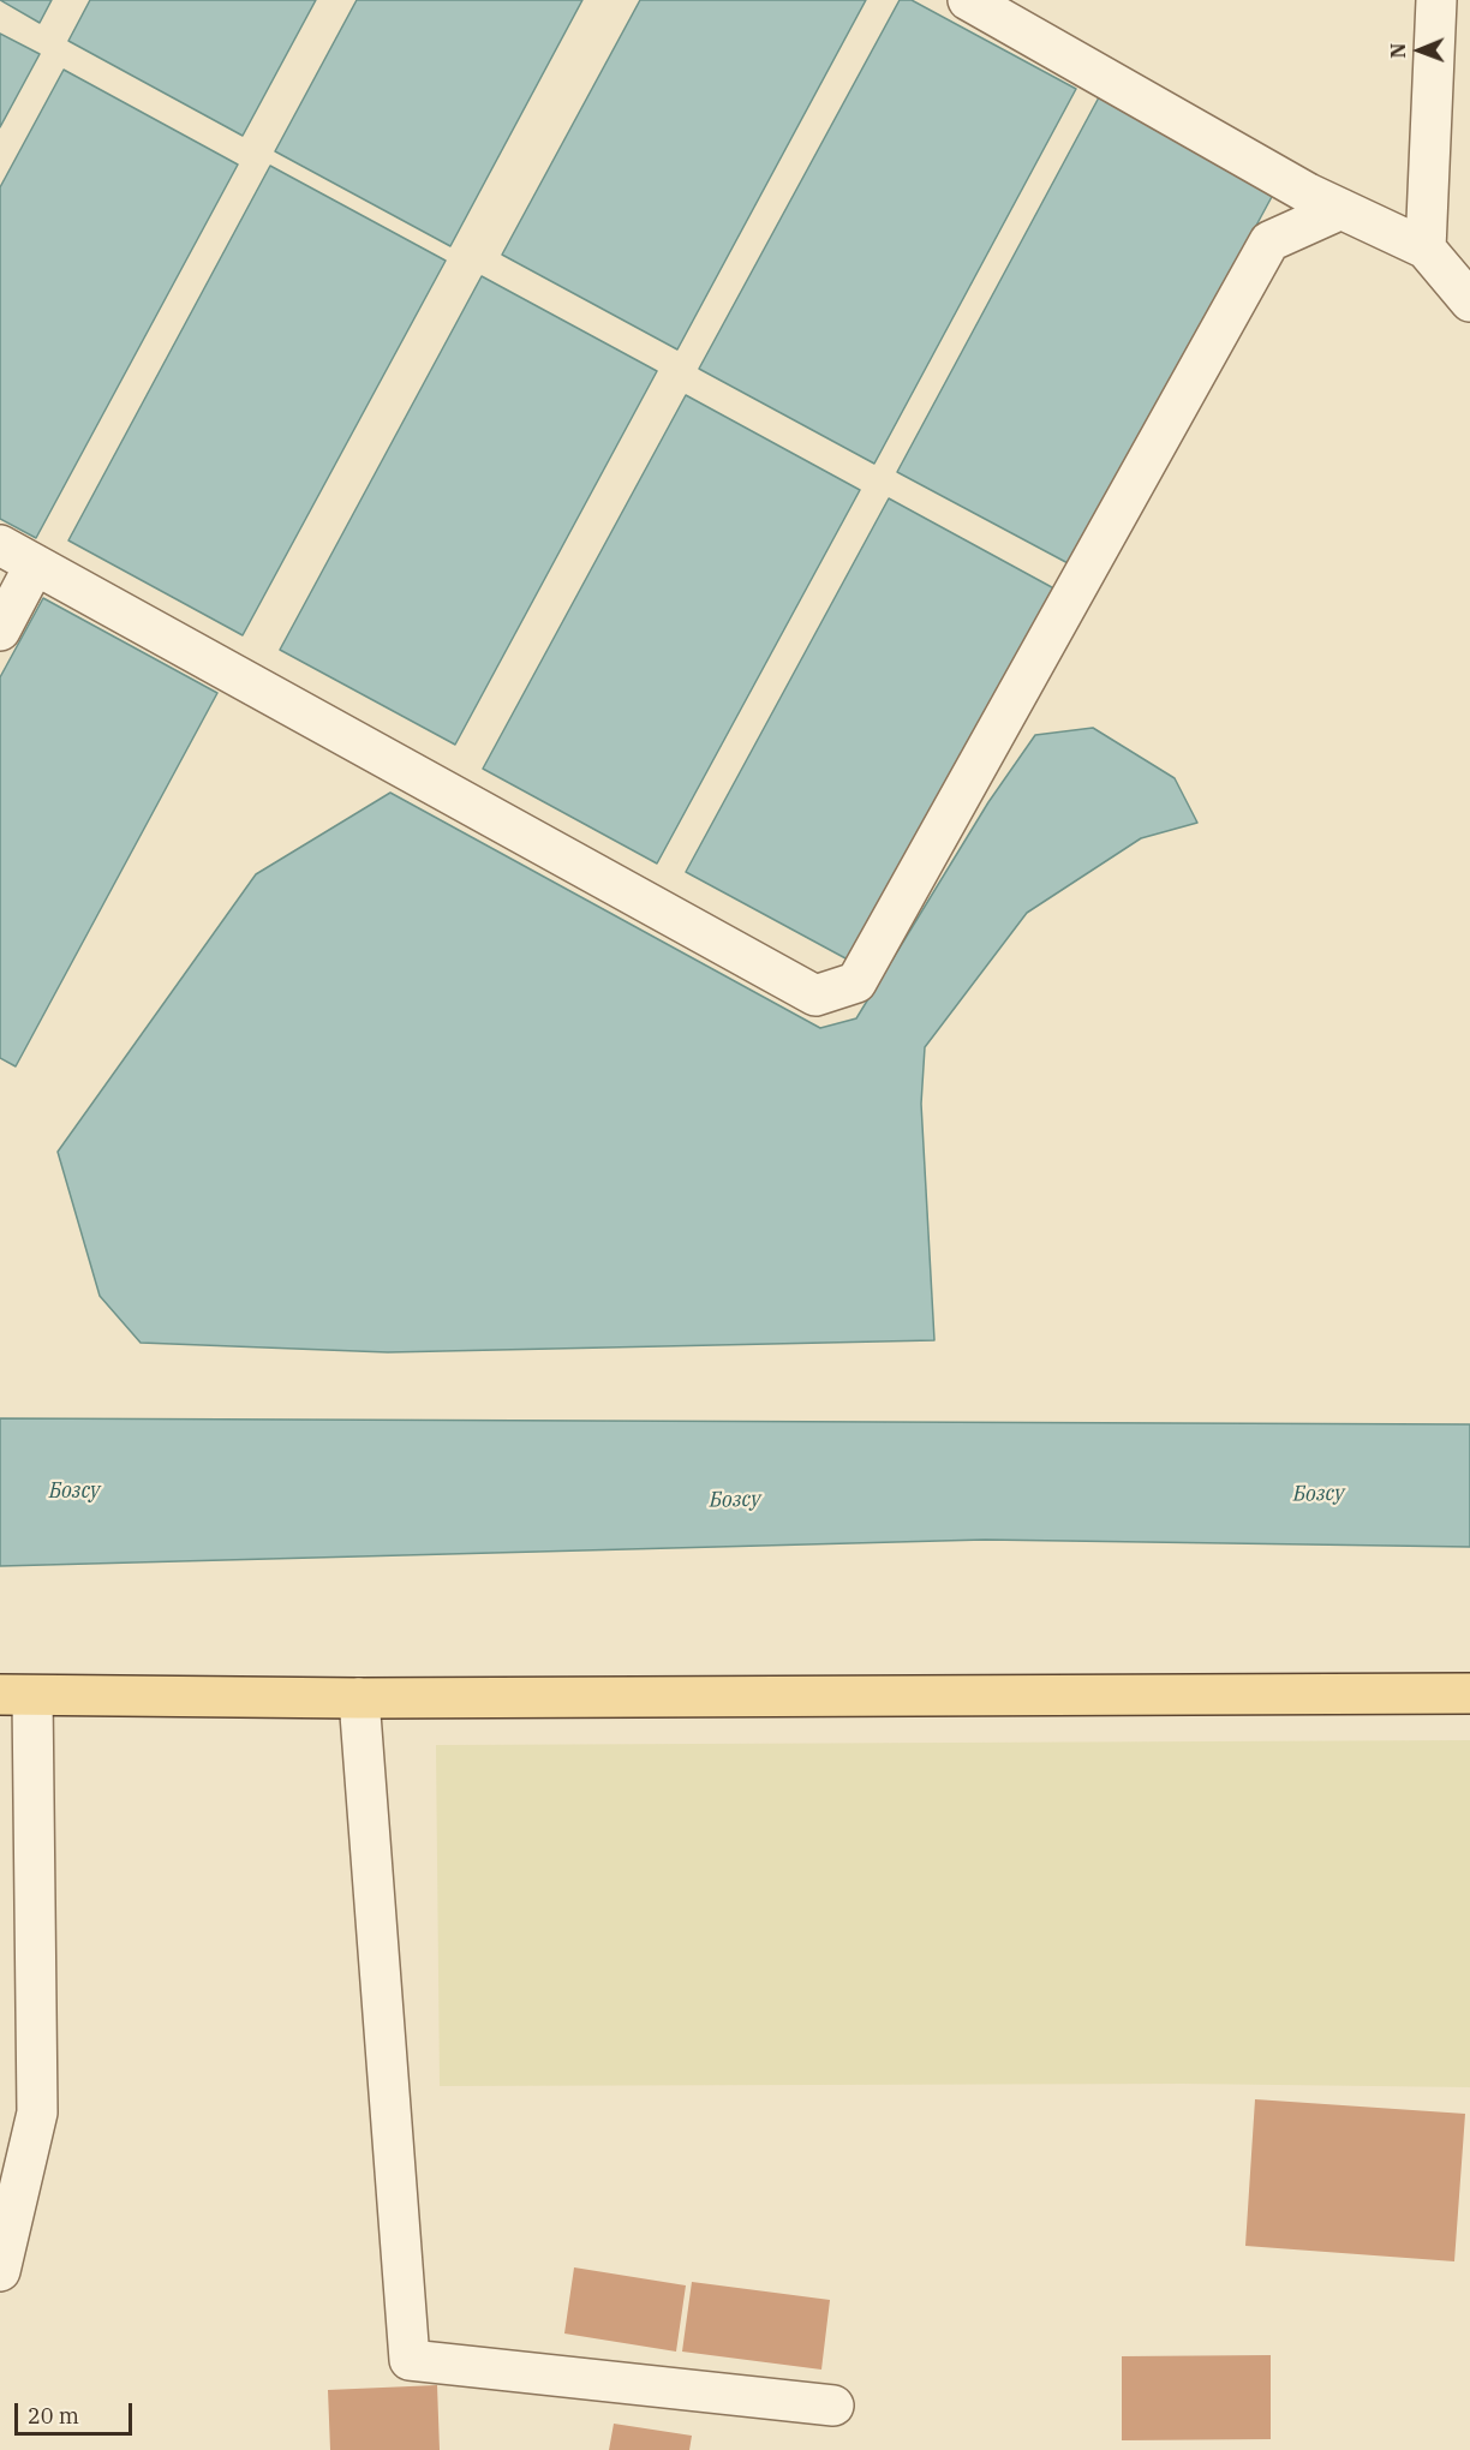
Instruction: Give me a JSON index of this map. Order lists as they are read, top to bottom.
{
  "water": ["Бозсу"],
  "scale_bar": "20 m",
  "north": "left"
}
